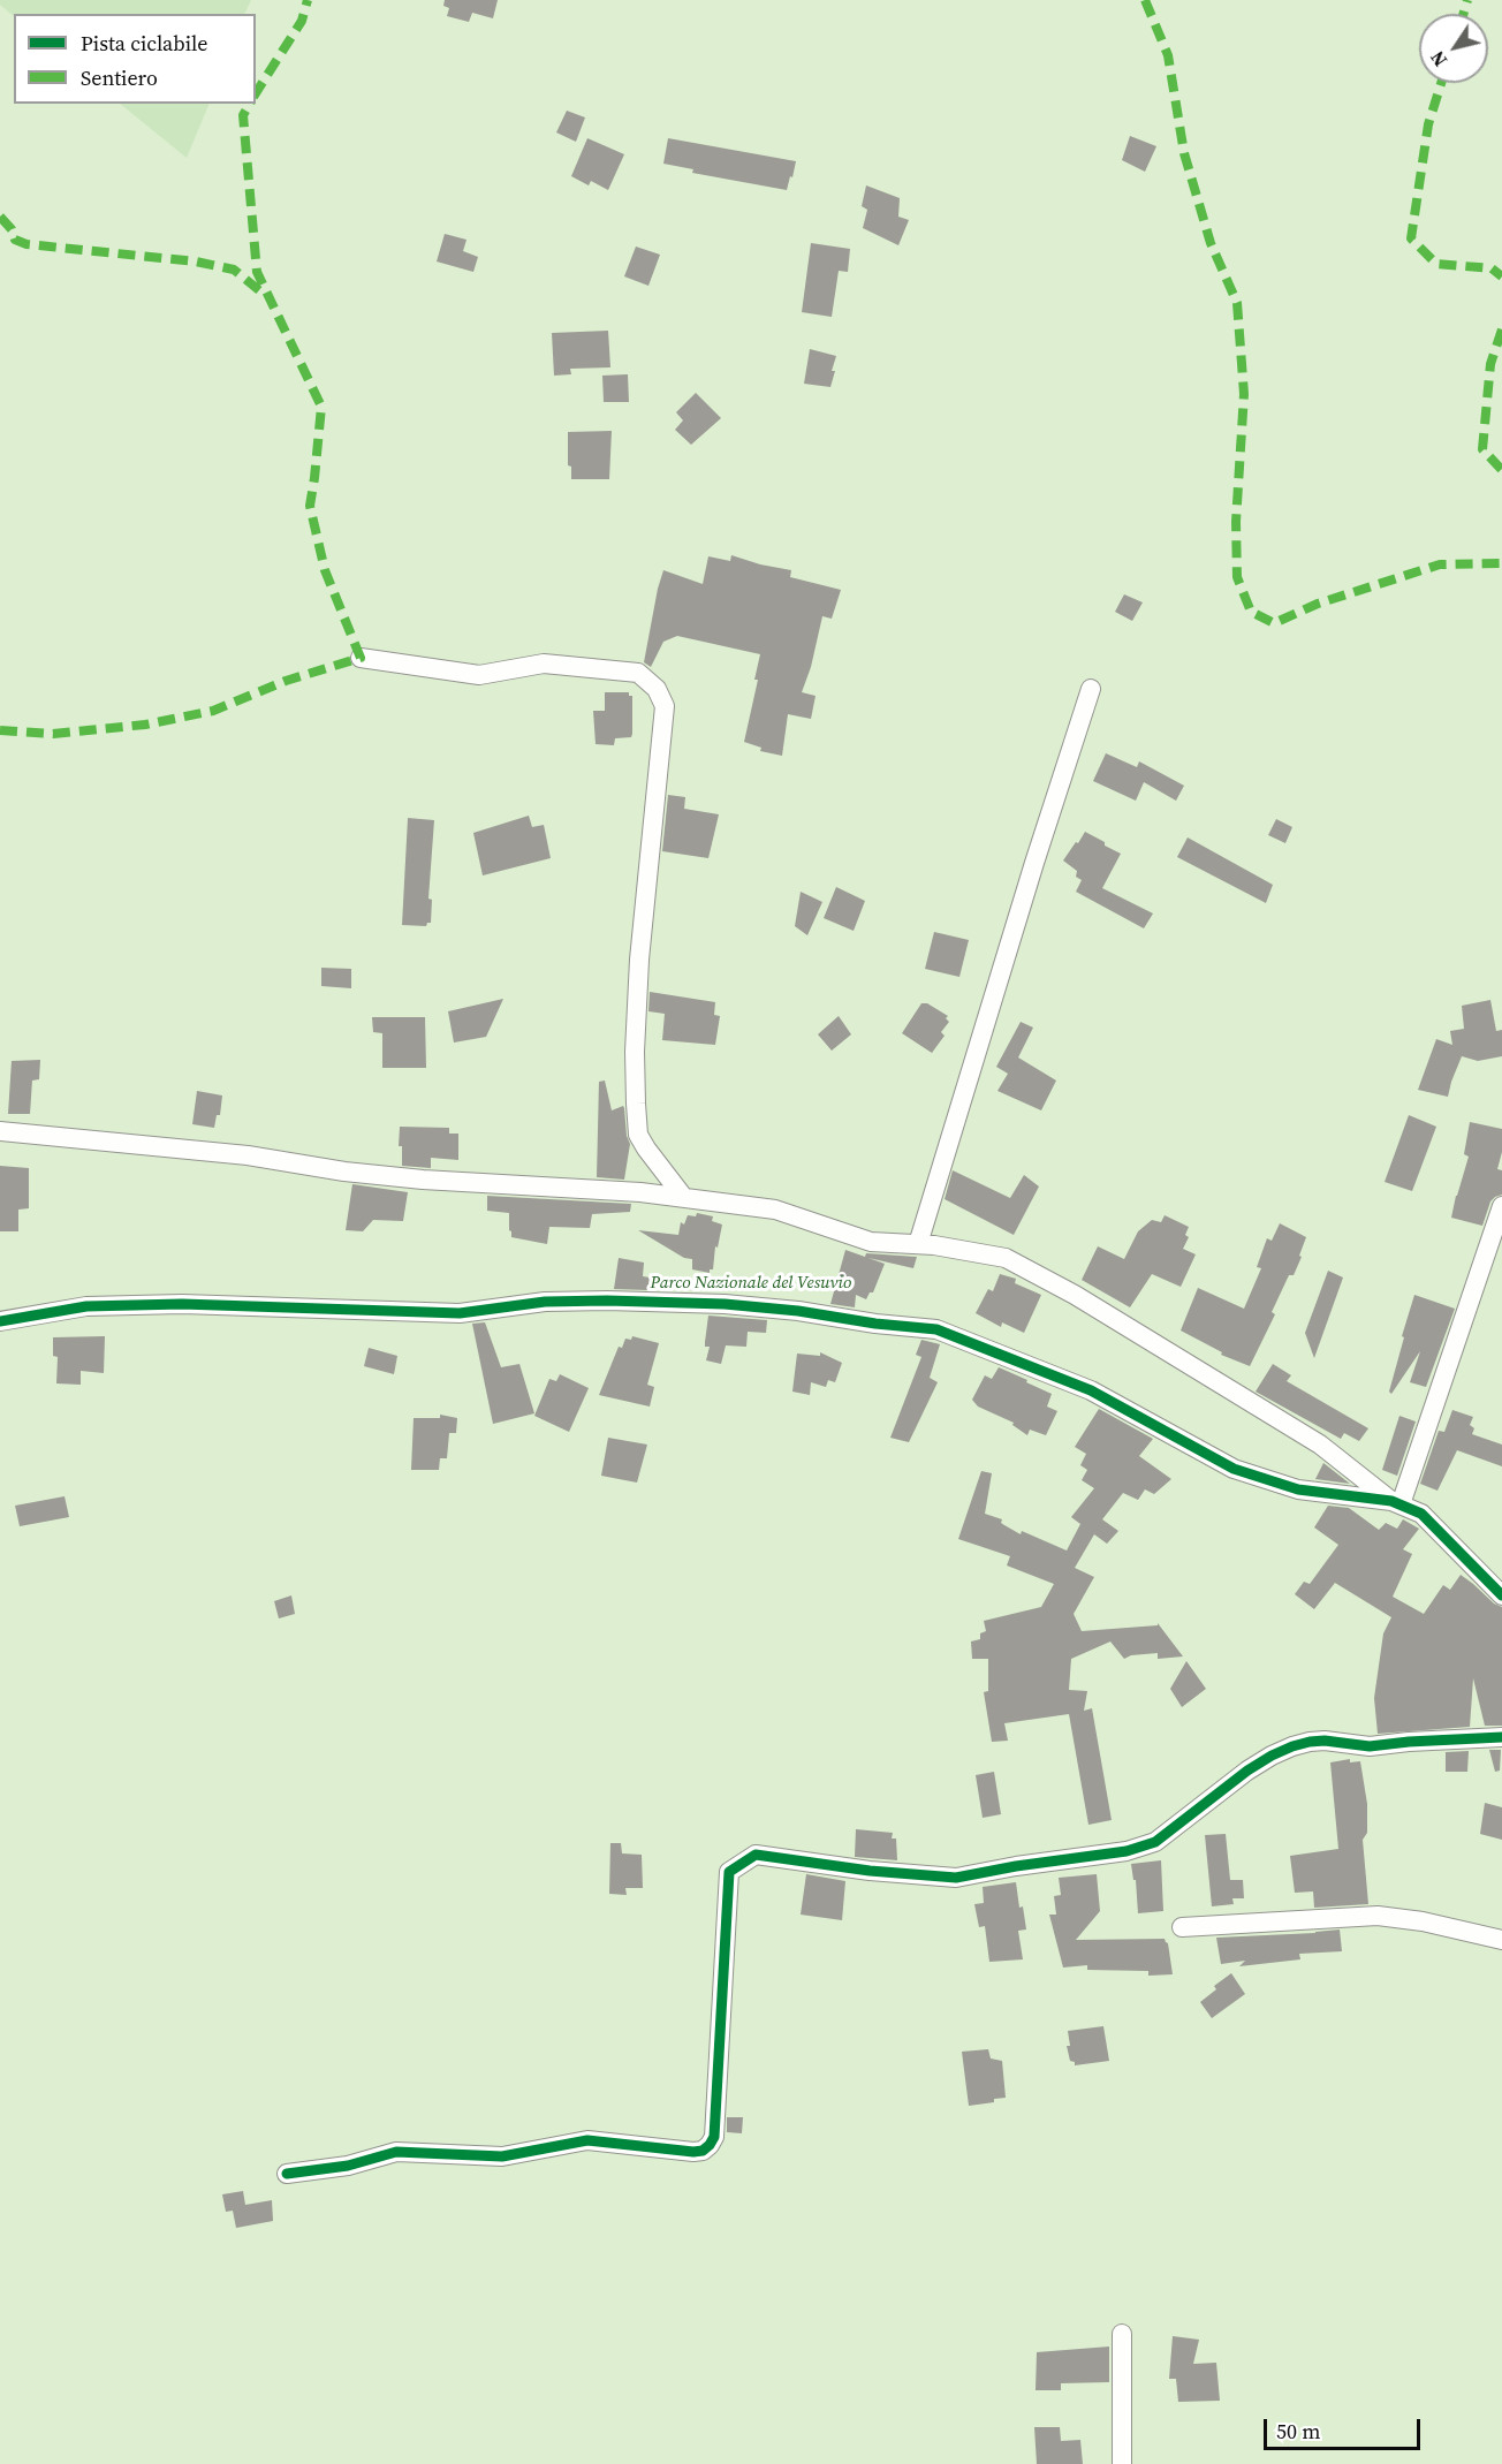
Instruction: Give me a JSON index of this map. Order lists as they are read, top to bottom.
{
  "parks": ["Parco Nazionale del Vesuvio"],
  "legend": ["Pista ciclabile", "Sentiero"],
  "scale_bar": "50 m",
  "north": "bottom left"
}
